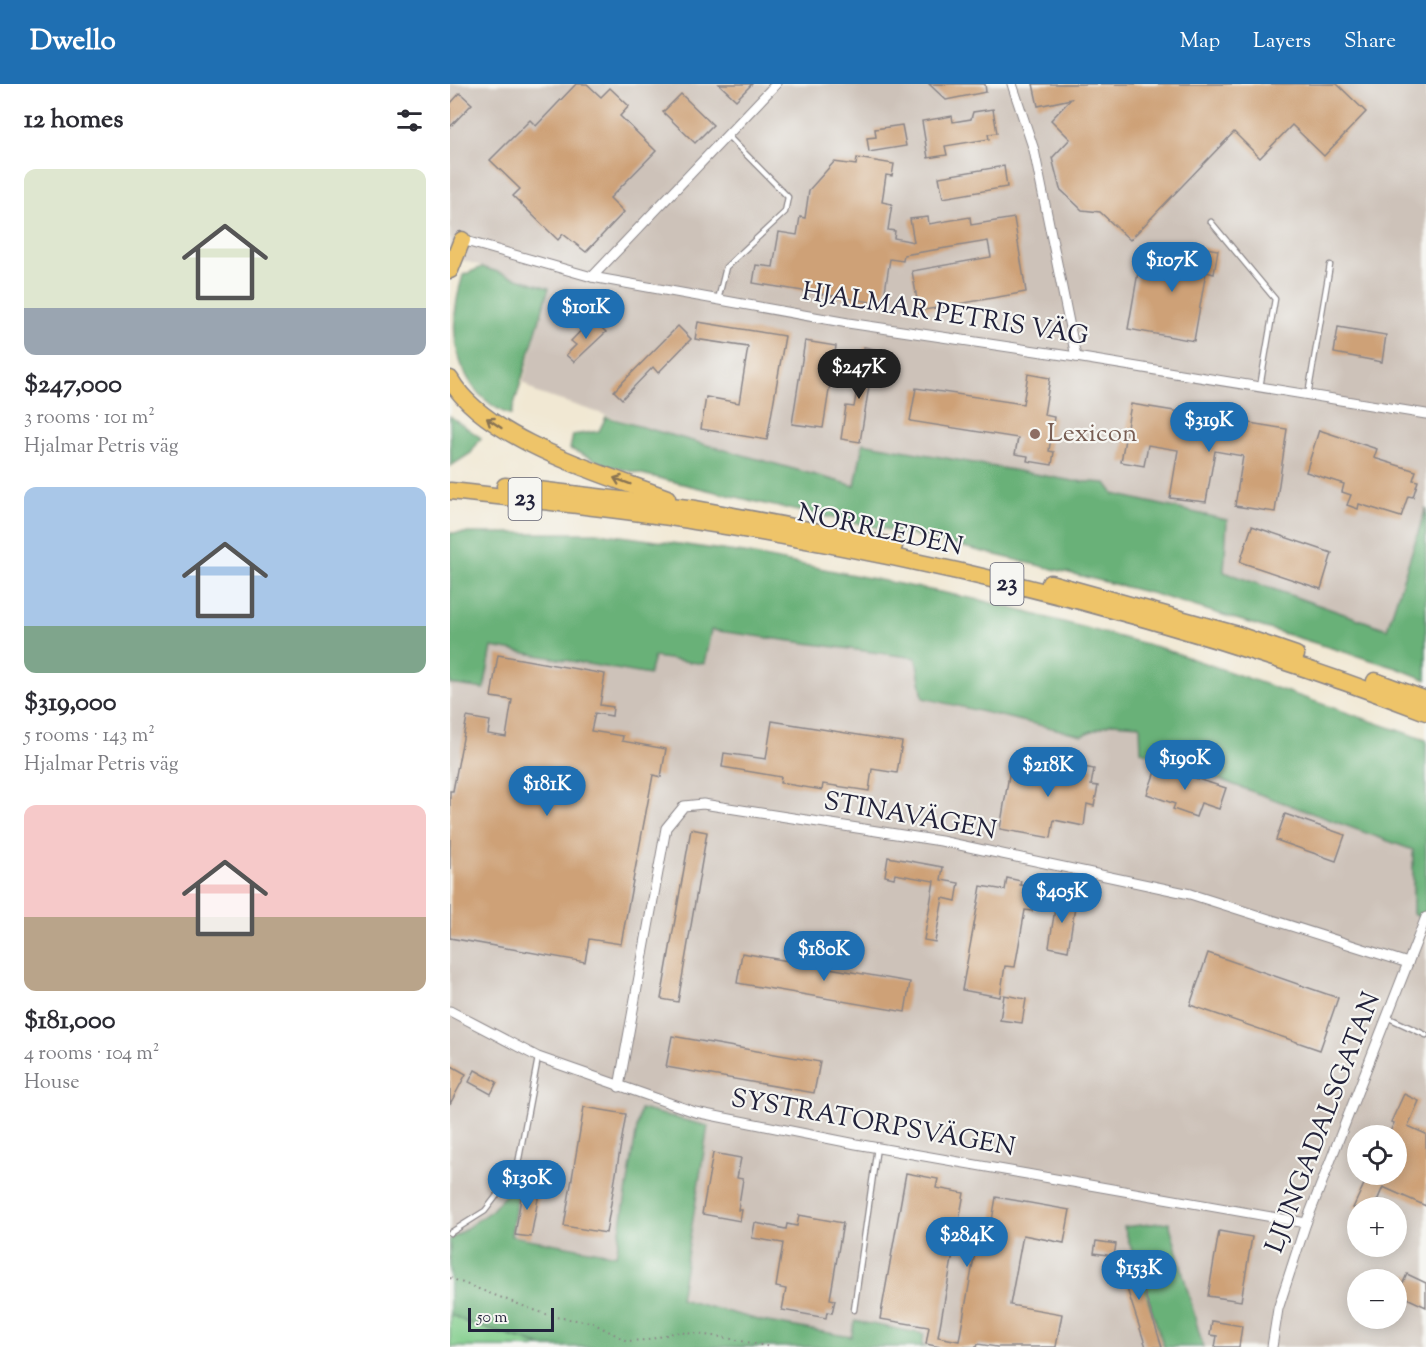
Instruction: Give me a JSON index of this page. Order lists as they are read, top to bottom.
{
  "streets": {
    "highway": ["23", "NORRLEDEN"],
    "street": [
      "HJALMAR PETRIS VÄG",
      "STINAVÄGEN",
      "LJUNGADALSGATAN",
      "SYSTRATORPSVÄGEN"
    ]
  },
  "crossings": [
    ["STINAVÄGEN", "LJUNGADALSGATAN"],
    ["STINAVÄGEN", "SYSTRATORPSVÄGEN"],
    ["LJUNGADALSGATAN", "SYSTRATORPSVÄGEN"]
  ],
  "places": ["Lexicon"],
  "scale_bar": "50 m",
  "page": {
    "header": "Dwello",
    "nav": ["Map", "Layers", "Share"],
    "heading": "12 homes",
    "list": [
      {
        "name": "$247,000",
        "note": "3 rooms · 101 m² · Hjalmar Petris väg"
      },
      {
        "name": "$319,000",
        "note": "5 rooms · 143 m² · Hjalmar Petris väg"
      },
      {
        "name": "$181,000",
        "note": "4 rooms · 104 m² · House"
      }
    ],
    "price": [
      "$107K",
      "$101K",
      "$247K",
      "$319K",
      "$190K",
      "$218K",
      "$181K",
      "$405K",
      "$180K",
      "$130K",
      "$284K",
      "$153K"
    ],
    "map_buttons": ["+", "−"],
    "scale": "50 m"
  }
}
